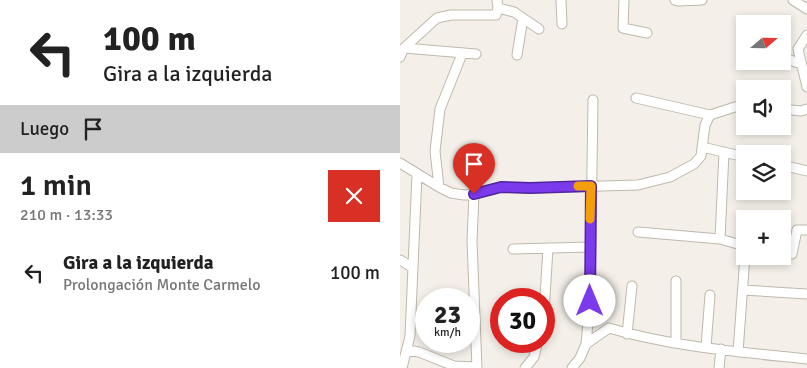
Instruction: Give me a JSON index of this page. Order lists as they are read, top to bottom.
{
  "north": "right",
  "page": {
    "turn": ["100 m", "Gira a la izquierda"],
    "map_buttons": "+",
    "then": "Luego",
    "heading": ["1 min", "210 m · 13:33"],
    "list": [
      {
        "name": "Gira a la izquierda",
        "note": "Prolongación Monte Carmelo",
        "value": "100 m"
      }
    ],
    "speed": "23 km/h",
    "limit": "30"
  }
}
